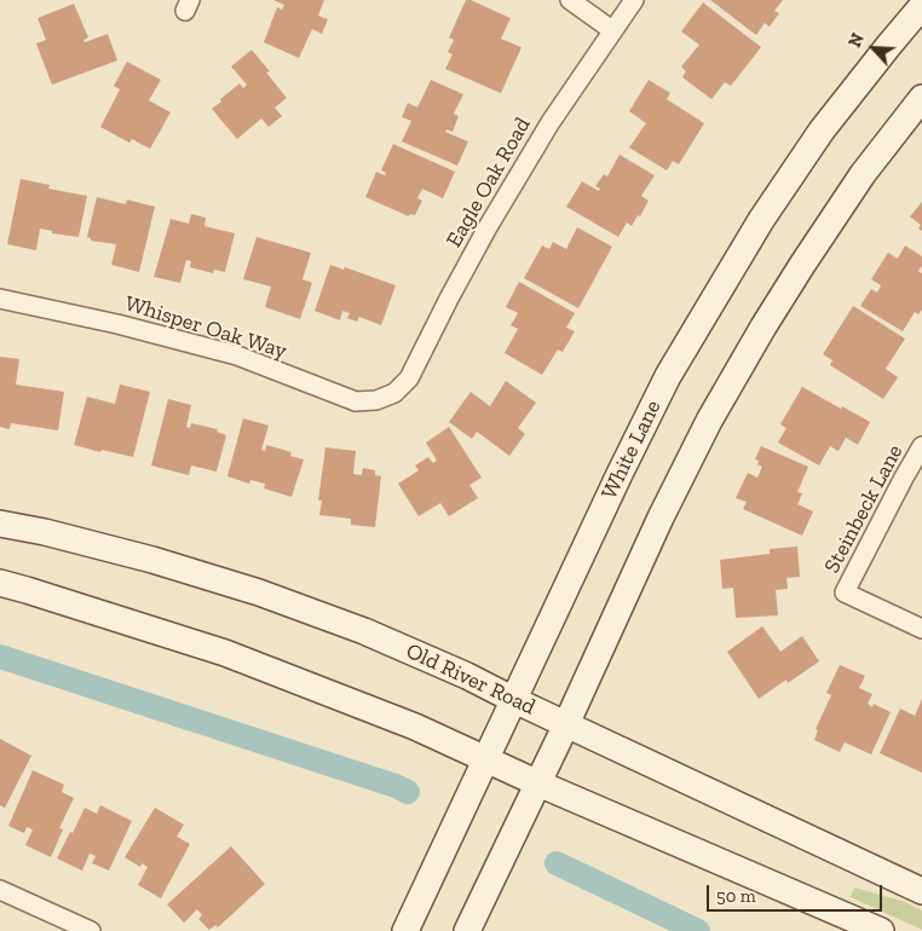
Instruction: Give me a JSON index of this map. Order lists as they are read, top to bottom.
{
  "streets": {
    "main road": ["White Lane", "Old River Road"],
    "street": ["Eagle Oak Road", "Whisper Oak Way", "Steinbeck Lane"]
  },
  "crossings": [
    ["Eagle Oak Road", "Whisper Oak Way"],
    ["White Lane", "Old River Road"]
  ],
  "scale_bar": "50 m",
  "north": "top left"
}
